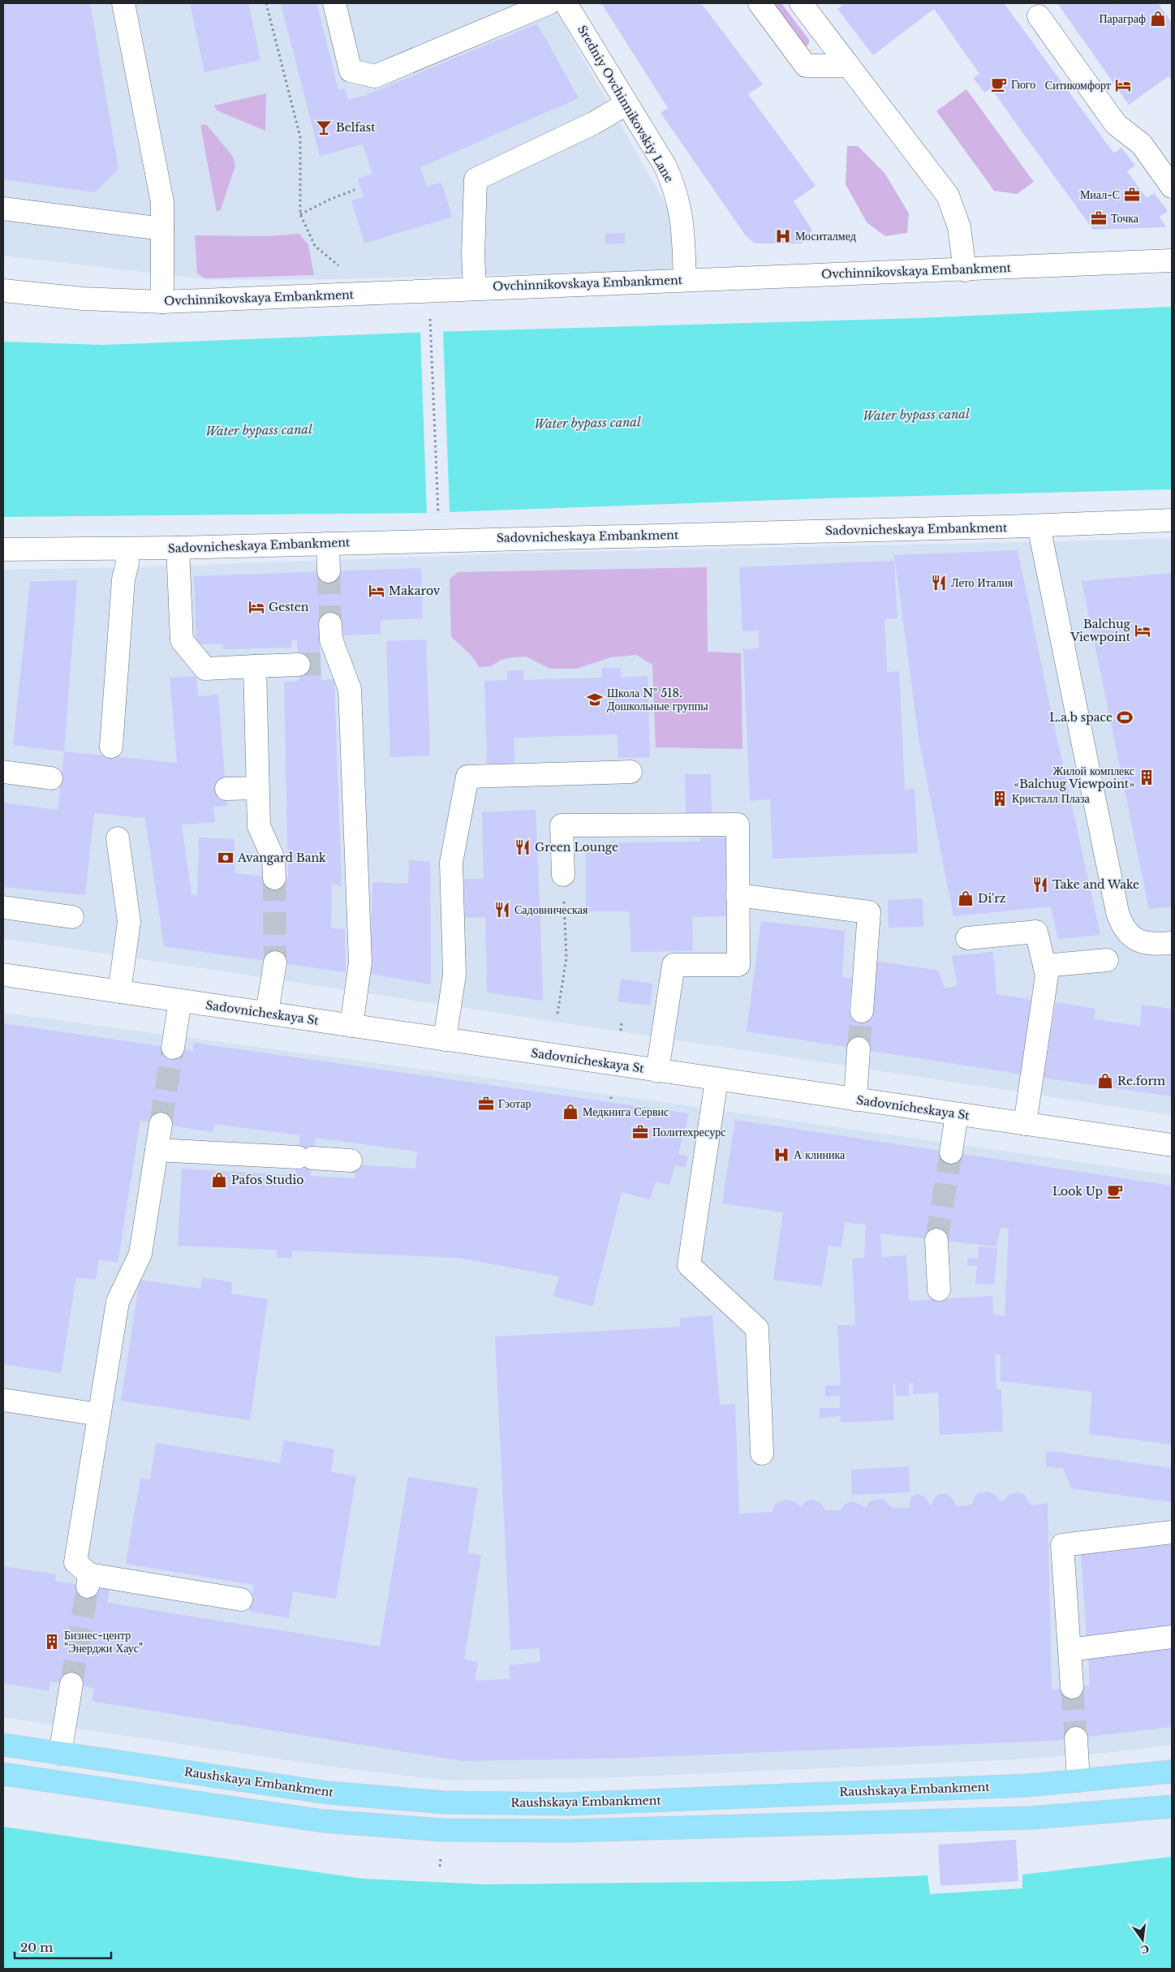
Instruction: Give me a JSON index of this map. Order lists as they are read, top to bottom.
{
  "streets": {
    "main road": ["Raushskaya Embankment"],
    "street": [
      "Sredniy Ovchinnikovskiy Lane",
      "Ovchinnikovskaya Embankment",
      "Sadovnicheskaya Embankment",
      "Sadovnicheskaya St"
    ]
  },
  "crossings": [
    ["Sredniy Ovchinnikovskiy Lane", "Ovchinnikovskaya Embankment"]
  ],
  "water": ["Water bypass canal"],
  "places": {
    "shop": [
      "Параграф",
      "Di'rz",
      "Re.form",
      "Медкнига Сервис",
      "Pafos Studio"
    ],
    "cafe": ["Гюго", "Look Up"],
    "hotel": [
      "Ситикомфорт",
      "Makarov",
      "Gesten",
      "Balchug Viewpoint"
    ],
    "bar": ["Belfast"],
    "office": [
      "Миал-С",
      "Точка",
      "Гэотар",
      "Политехресурс"
    ],
    "hospital": ["Моситалмед", "А клиника"],
    "restaurant": [
      "Лето Италия",
      "Green Lounge",
      "Take and Wake",
      "Садовническая"
    ],
    "school or university": ["Школа № 518. Дошкольные группы"],
    "sports": ["L.a.b space"],
    "building": ["Жилой комплекс «Balchug Viewpoint»", "Кристалл Плаза", "Бизнес-центр \"Энерджи Хаус\""],
    "bank": ["Avangard Bank"]
  },
  "scale_bar": "20 m",
  "north": "bottom"
}
